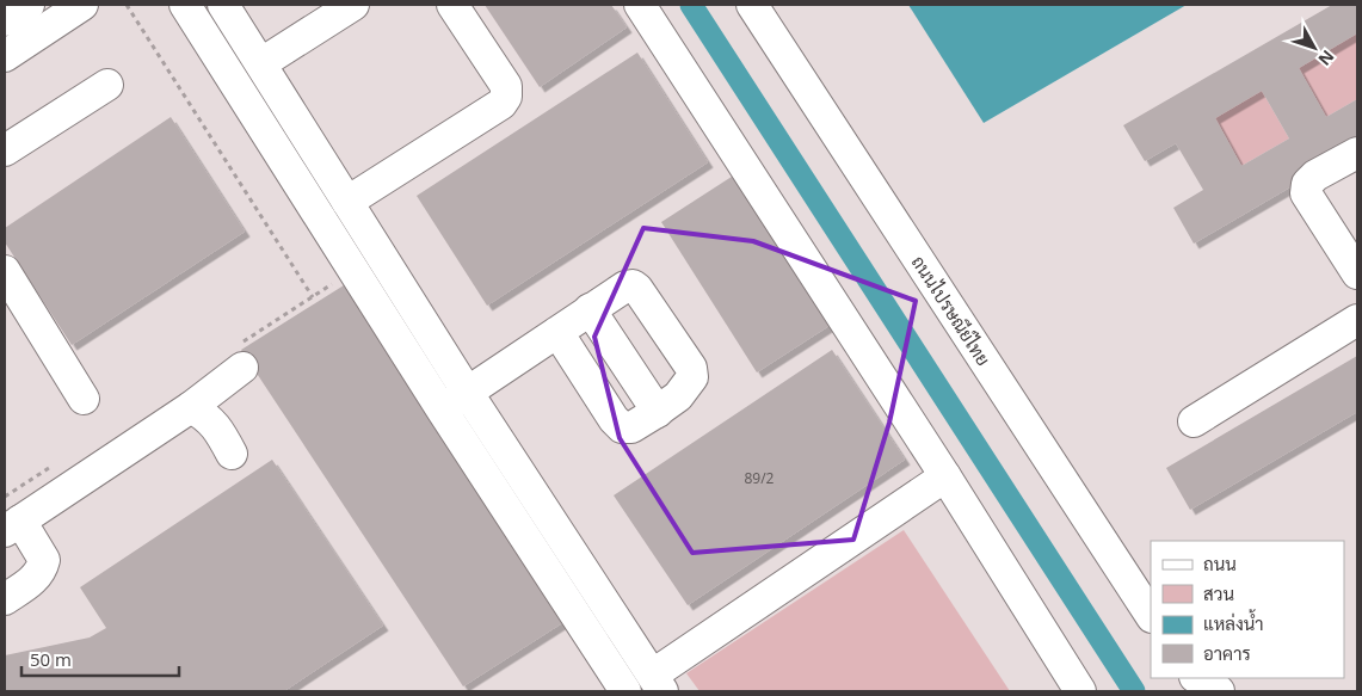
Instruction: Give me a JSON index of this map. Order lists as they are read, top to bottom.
{
  "streets": {
    "street": ["ถนนไปรษณีย์ไทย"]
  },
  "house_numbers": ["89/2"],
  "legend": [
    "ถนน",
    "สวน",
    "แหล่งน้ำ",
    "อาคาร"
  ],
  "scale_bar": "50 m",
  "north": "bottom right"
}
